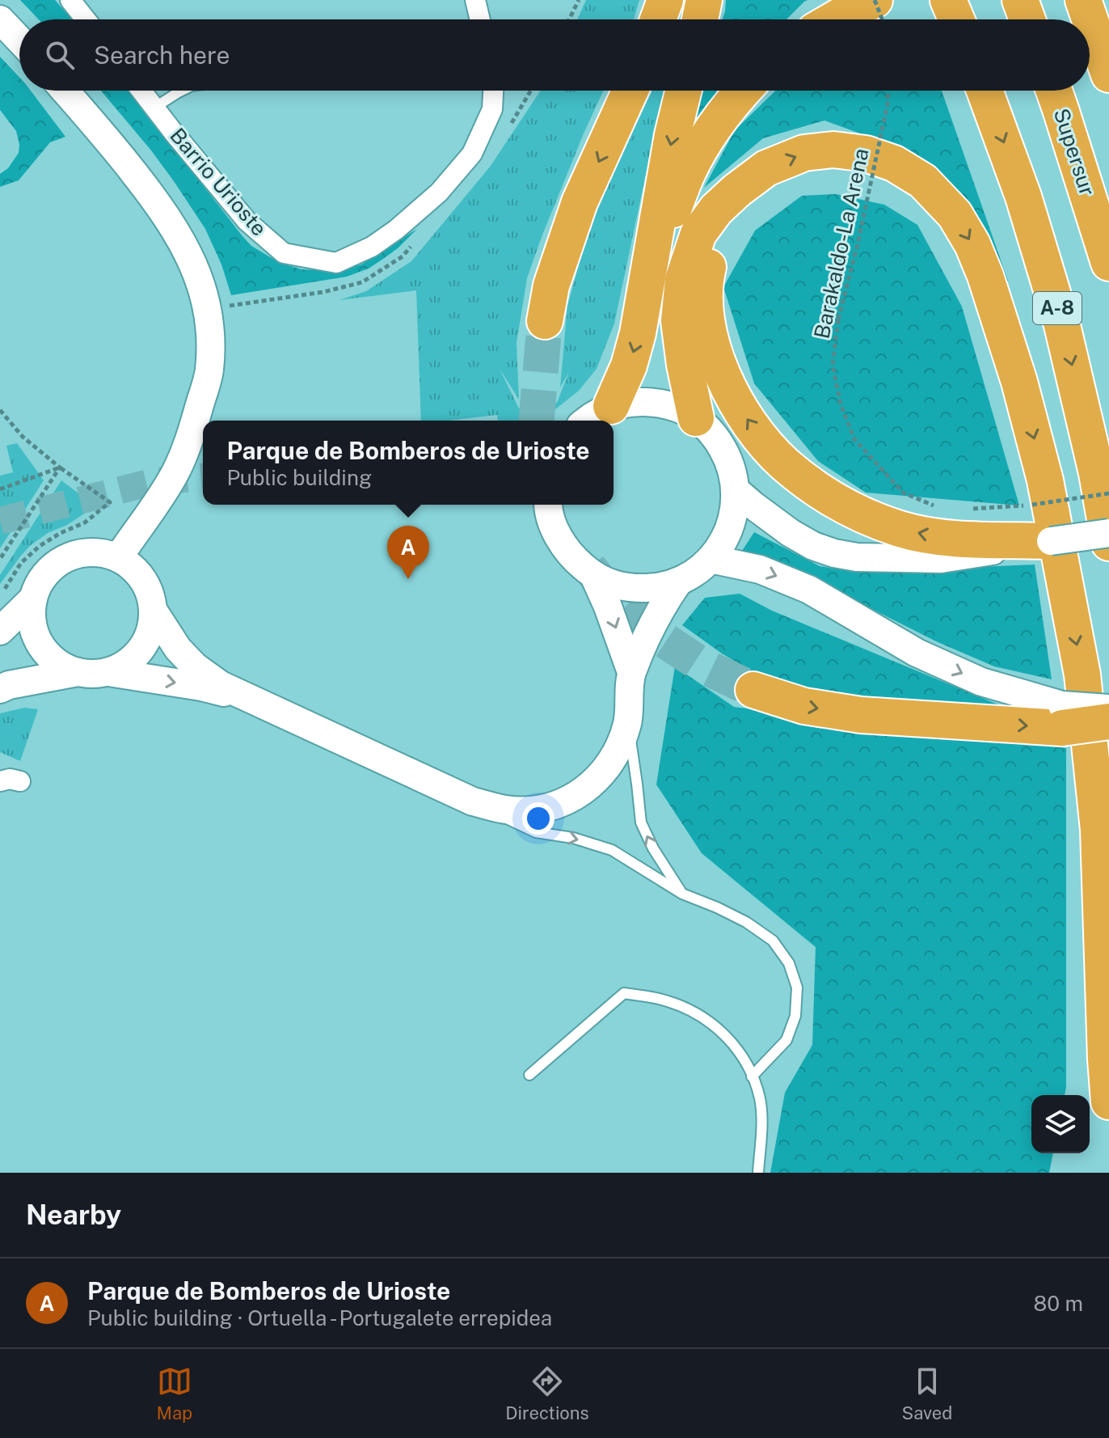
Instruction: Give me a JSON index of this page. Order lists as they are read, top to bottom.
{
  "streets": {
    "highway": ["Supersur", "A-8"],
    "street": ["Barrio Urioste"],
    "path": ["Barakaldo-La Arena"]
  },
  "page": {
    "search": "Search here",
    "popup": ["Parque de Bomberos de Urioste", "Public building"],
    "pins": "A",
    "heading": "Nearby",
    "list": [
      {
        "mark": "A",
        "name": "Parque de Bomberos de Urioste",
        "note": "Public building · Ortuella - Portugalete errepidea",
        "value": "80 m"
      }
    ],
    "nav": ["Map", "Directions", "Saved"]
  }
}
